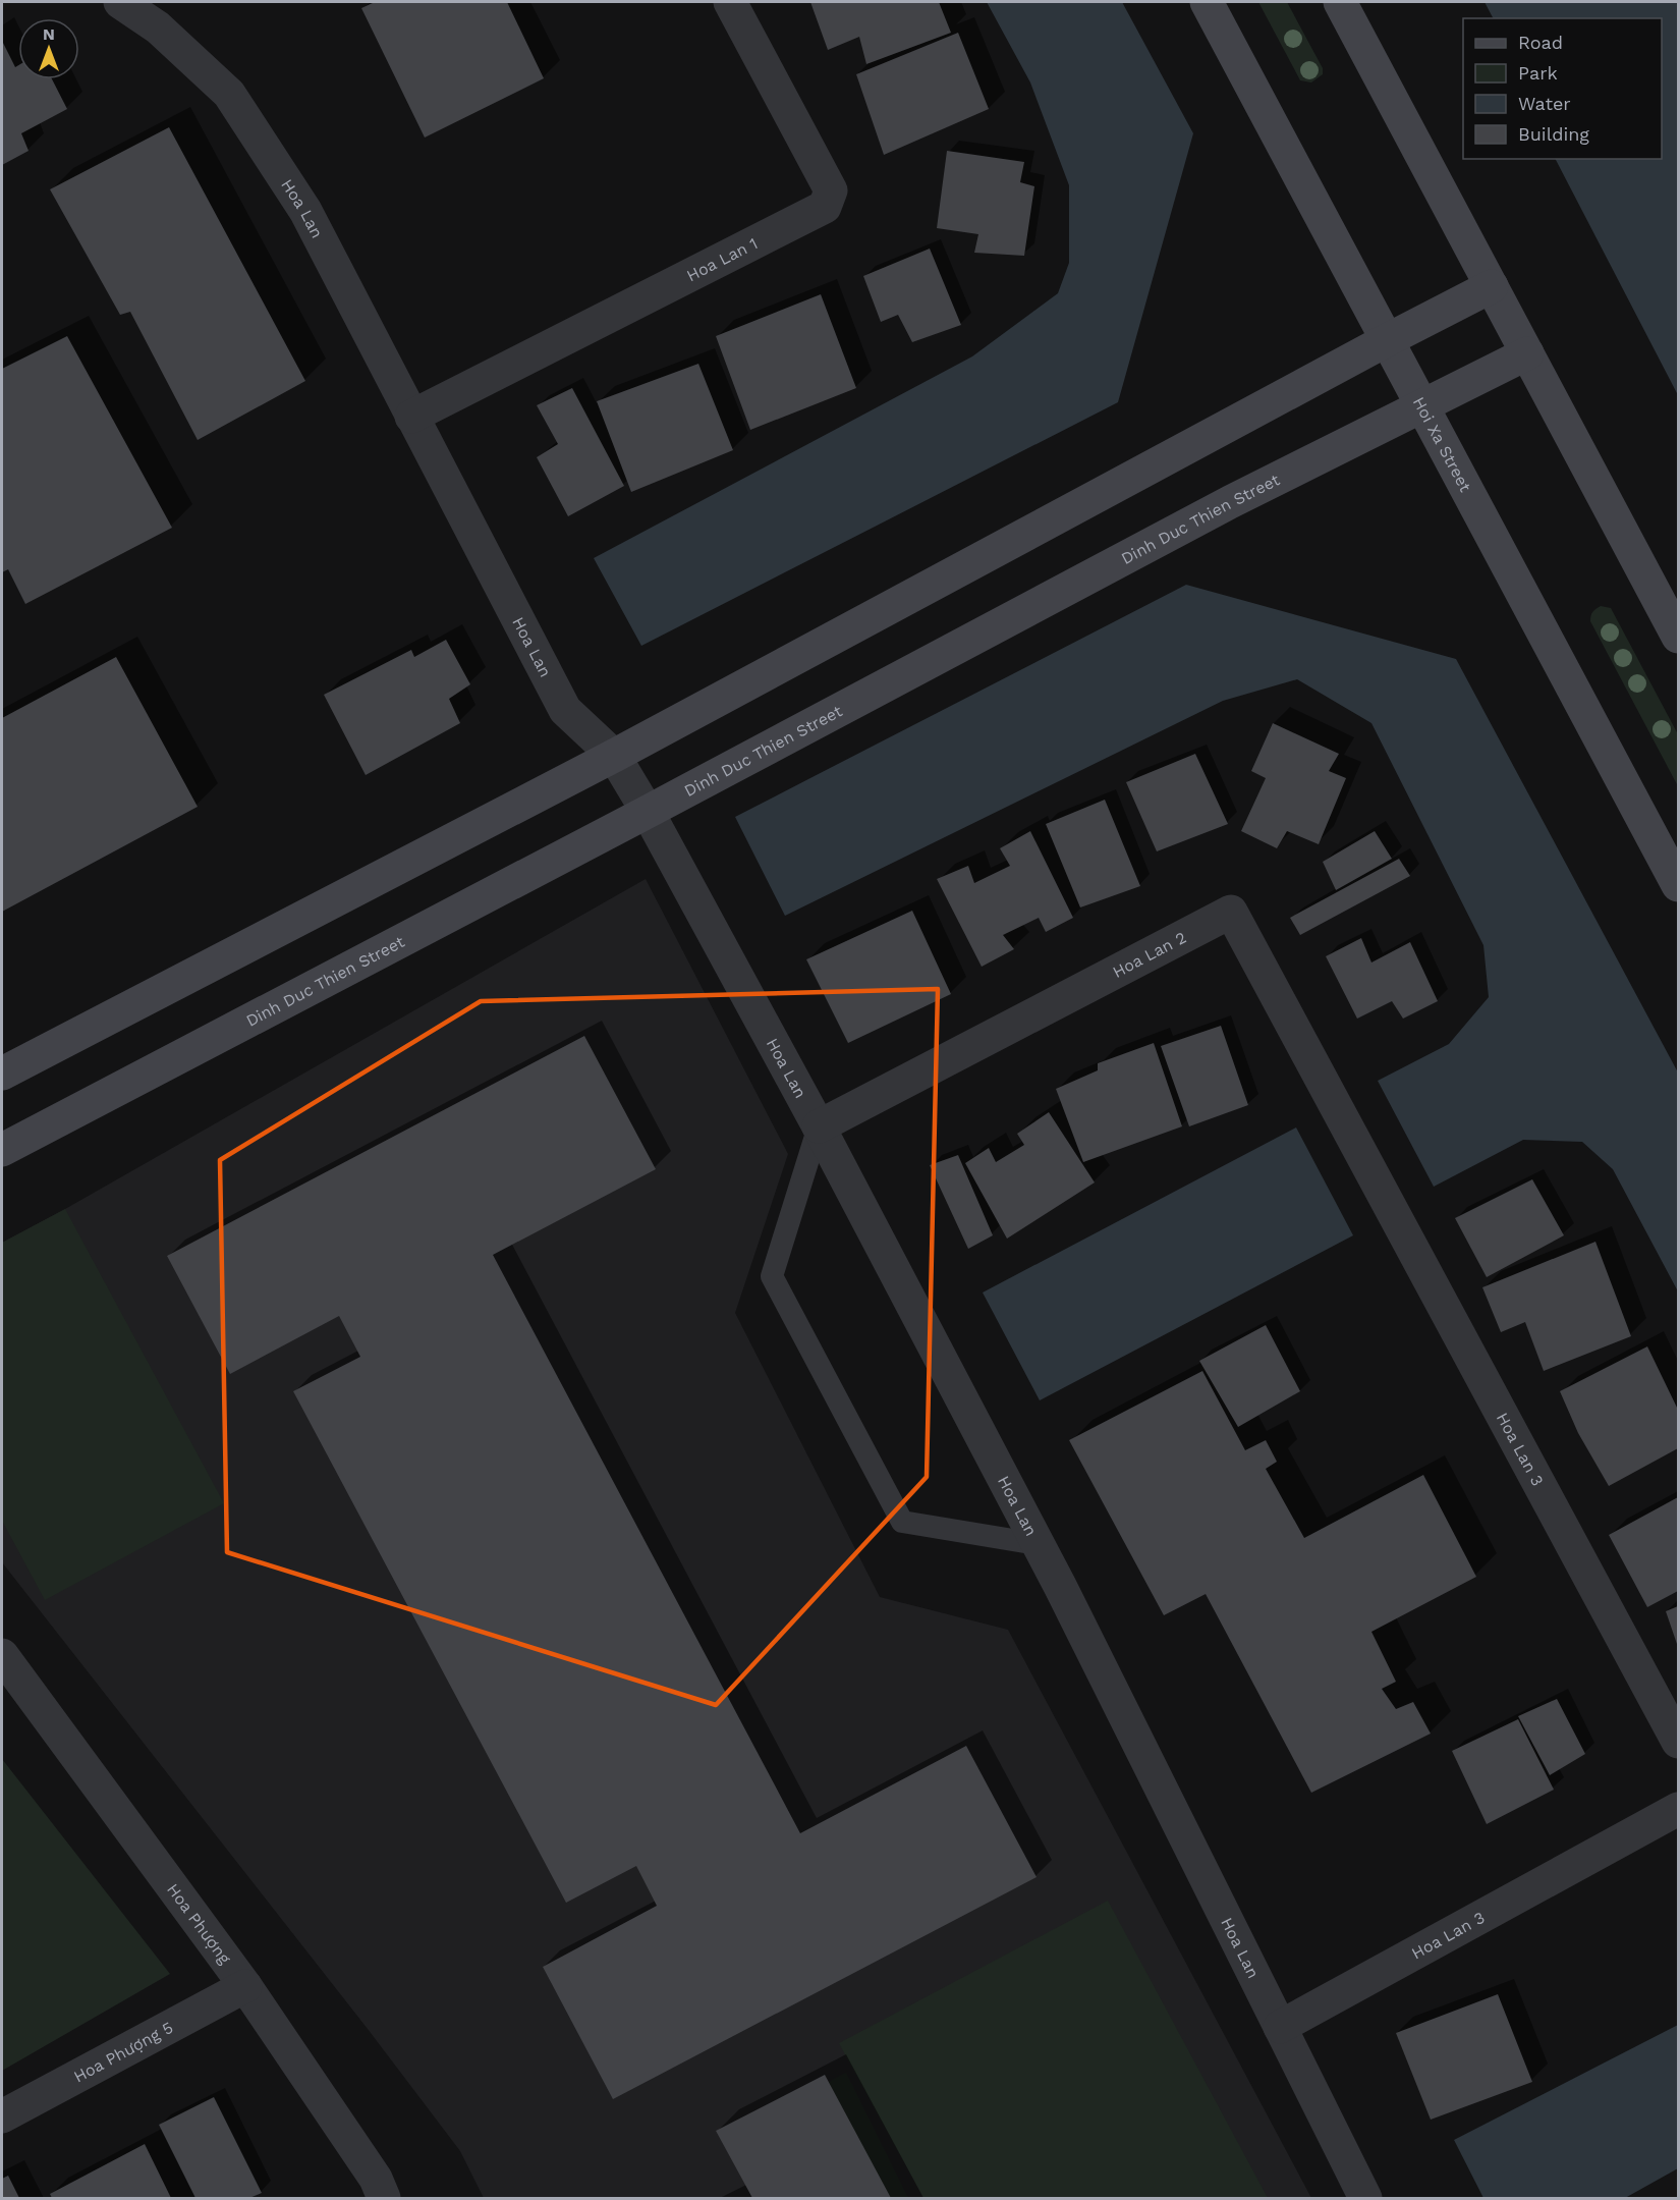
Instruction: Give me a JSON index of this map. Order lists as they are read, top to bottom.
{
  "streets": {
    "street": [
      "Hoa Lan",
      "Hoa Lan 1",
      "Hoi Xa Street",
      "Dinh Duc Thien Street",
      "Hoa Lan 2",
      "Hoa Lan 3",
      "Hoa Phượng",
      "Hoa Phượng 5"
    ]
  },
  "crossings": [
    ["Hoa Lan", "Hoa Lan 1"],
    ["Hoa Lan", "Dinh Duc Thien Street"],
    ["Hoa Lan", "Hoa Lan 2"],
    ["Hoa Lan", "Hoa Lan 3"],
    ["Hoi Xa Street", "Dinh Duc Thien Street"],
    ["Hoa Lan 2", "Hoa Lan 3"],
    ["Hoa Phượng", "Hoa Phượng 5"]
  ],
  "legend": [
    "Road",
    "Park",
    "Water",
    "Building"
  ],
  "north": "top"
}
